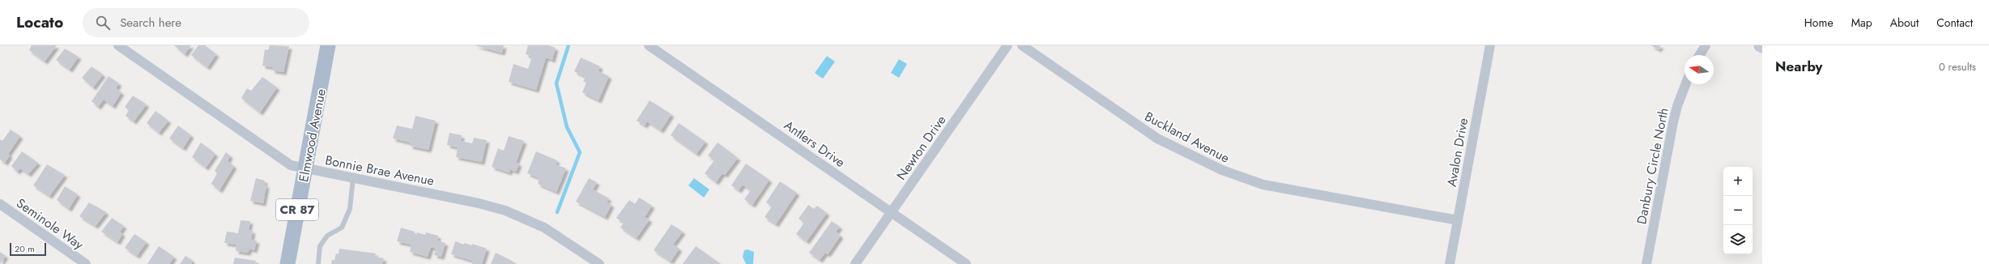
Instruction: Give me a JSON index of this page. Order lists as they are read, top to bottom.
{
  "streets": {
    "main road": ["Elmwood Avenue", "CR 87"],
    "street": [
      "Buckland Avenue",
      "Antlers Drive",
      "Newton Drive",
      "Avalon Drive",
      "Danbury Circle North",
      "Bonnie Brae Avenue",
      "Seminole Way"
    ]
  },
  "crossings": [
    ["Elmwood Avenue", "Bonnie Brae Avenue"],
    ["Buckland Avenue", "Avalon Drive"],
    ["Antlers Drive", "Newton Drive"]
  ],
  "scale_bar": "20 m",
  "north": "left",
  "page": {
    "header": "Locato",
    "search": "Search here",
    "nav": [
      "Home",
      "Map",
      "About",
      "Contact"
    ],
    "heading": ["Nearby", "0 results"],
    "map_buttons": ["+", "−"],
    "scale": "20 m"
  }
}
